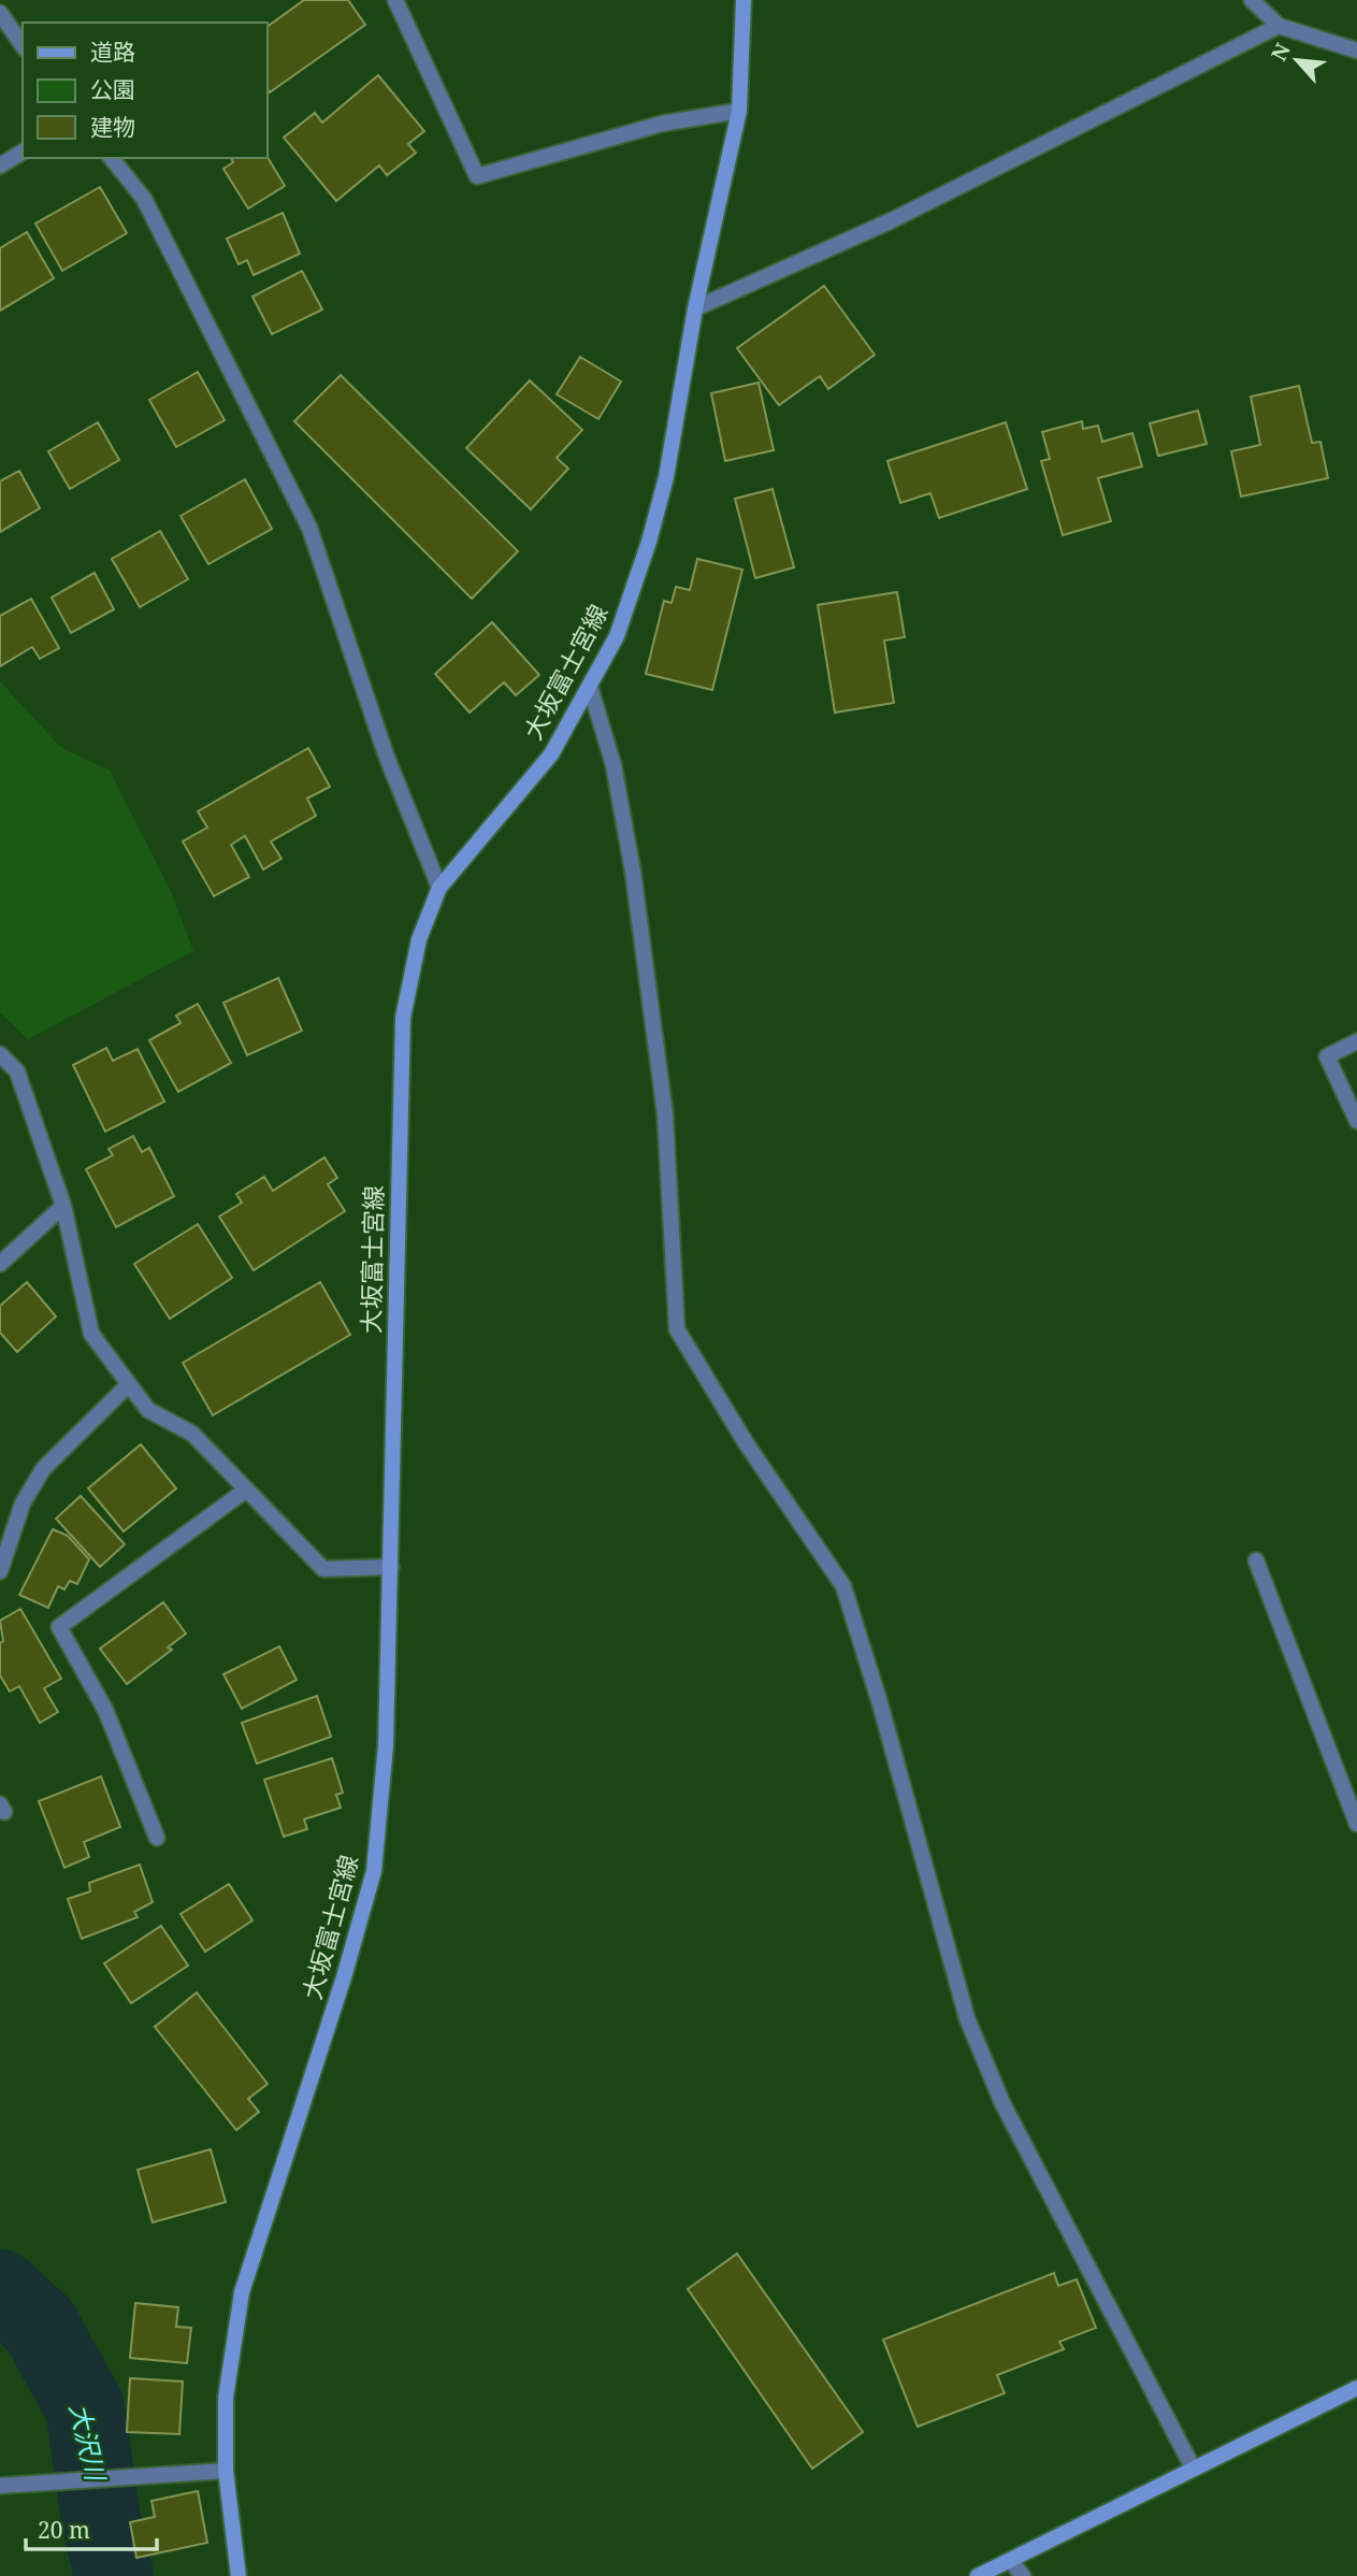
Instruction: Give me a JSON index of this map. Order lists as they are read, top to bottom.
{
  "streets": {
    "main road": ["大坂富士宮線"]
  },
  "water": ["大沢川"],
  "legend": ["道路", "公園", "建物"],
  "scale_bar": "20 m",
  "north": "top left"
}
